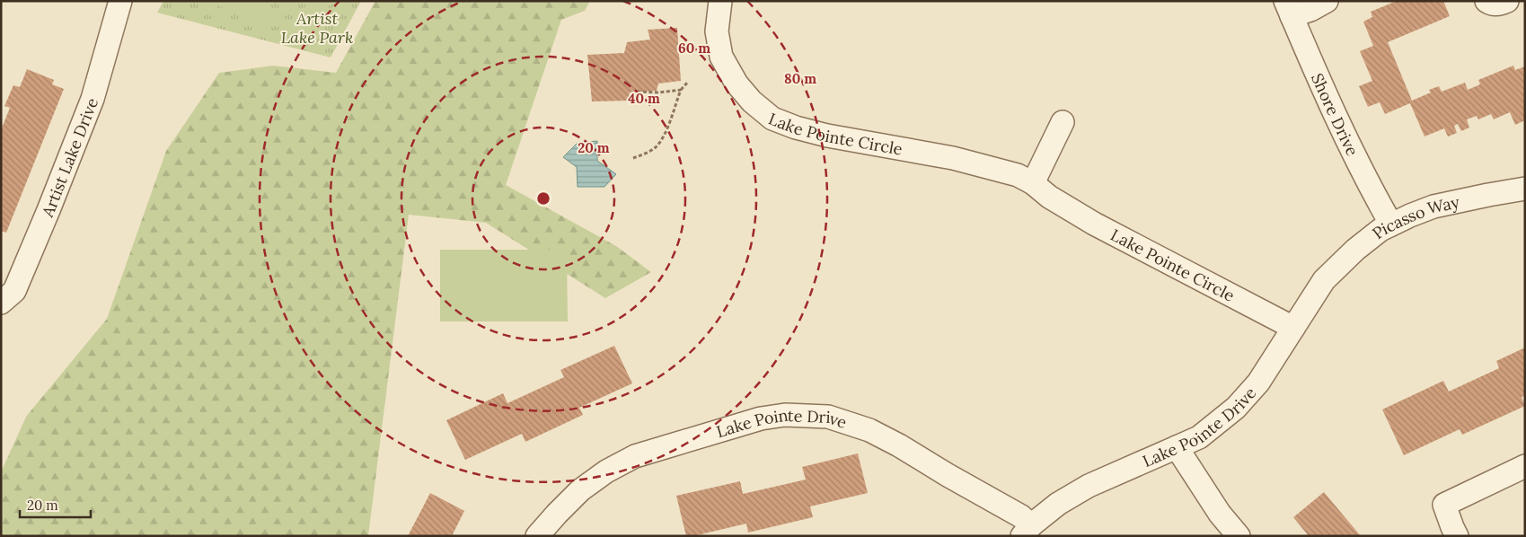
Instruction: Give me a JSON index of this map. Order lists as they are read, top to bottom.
{
  "streets": {
    "street": [
      "Shore Drive",
      "Lake Pointe Circle",
      "Artist Lake Drive",
      "Picasso Way",
      "Lake Pointe Drive"
    ]
  },
  "crossings": [
    ["Shore Drive", "Picasso Way"],
    ["Lake Pointe Circle", "Lake Pointe Drive"],
    ["Picasso Way", "Lake Pointe Drive"]
  ],
  "parks": ["Artist Lake Park"],
  "scale_bar": "20 m",
  "rings": [
    "60 m",
    "80 m",
    "40 m",
    "20 m"
  ]
}
